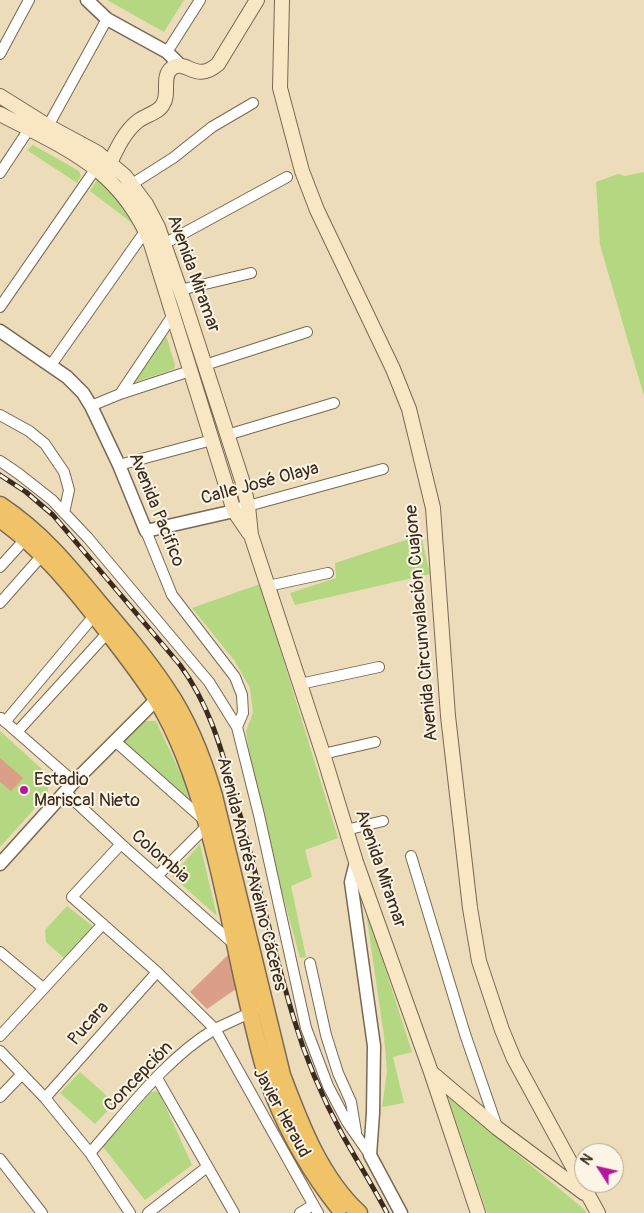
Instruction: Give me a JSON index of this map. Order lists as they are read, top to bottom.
{
  "streets": {
    "highway": ["Avenida Andrés Avelino Cáceres"],
    "main road": ["Avenida Miramar", "Avenida Circunvalación Cuajone"],
    "street": [
      "Calle José Olaya",
      "Avenida Pacifico",
      "Colombia",
      "Pucara",
      "Concepción",
      "Javier Heraud"
    ]
  },
  "crossings": [
    ["Avenida Miramar", "Calle José Olaya"],
    ["Calle José Olaya", "Avenida Pacifico"],
    ["Colombia", "Avenida Andrés Avelino Cáceres"],
    ["Colombia", "Javier Heraud"],
    ["Avenida Andrés Avelino Cáceres", "Concepción"],
    ["Pucara", "Javier Heraud"],
    ["Concepción", "Javier Heraud"]
  ],
  "places": ["Estadio Mariscal Nieto"],
  "north": "top left"
}
